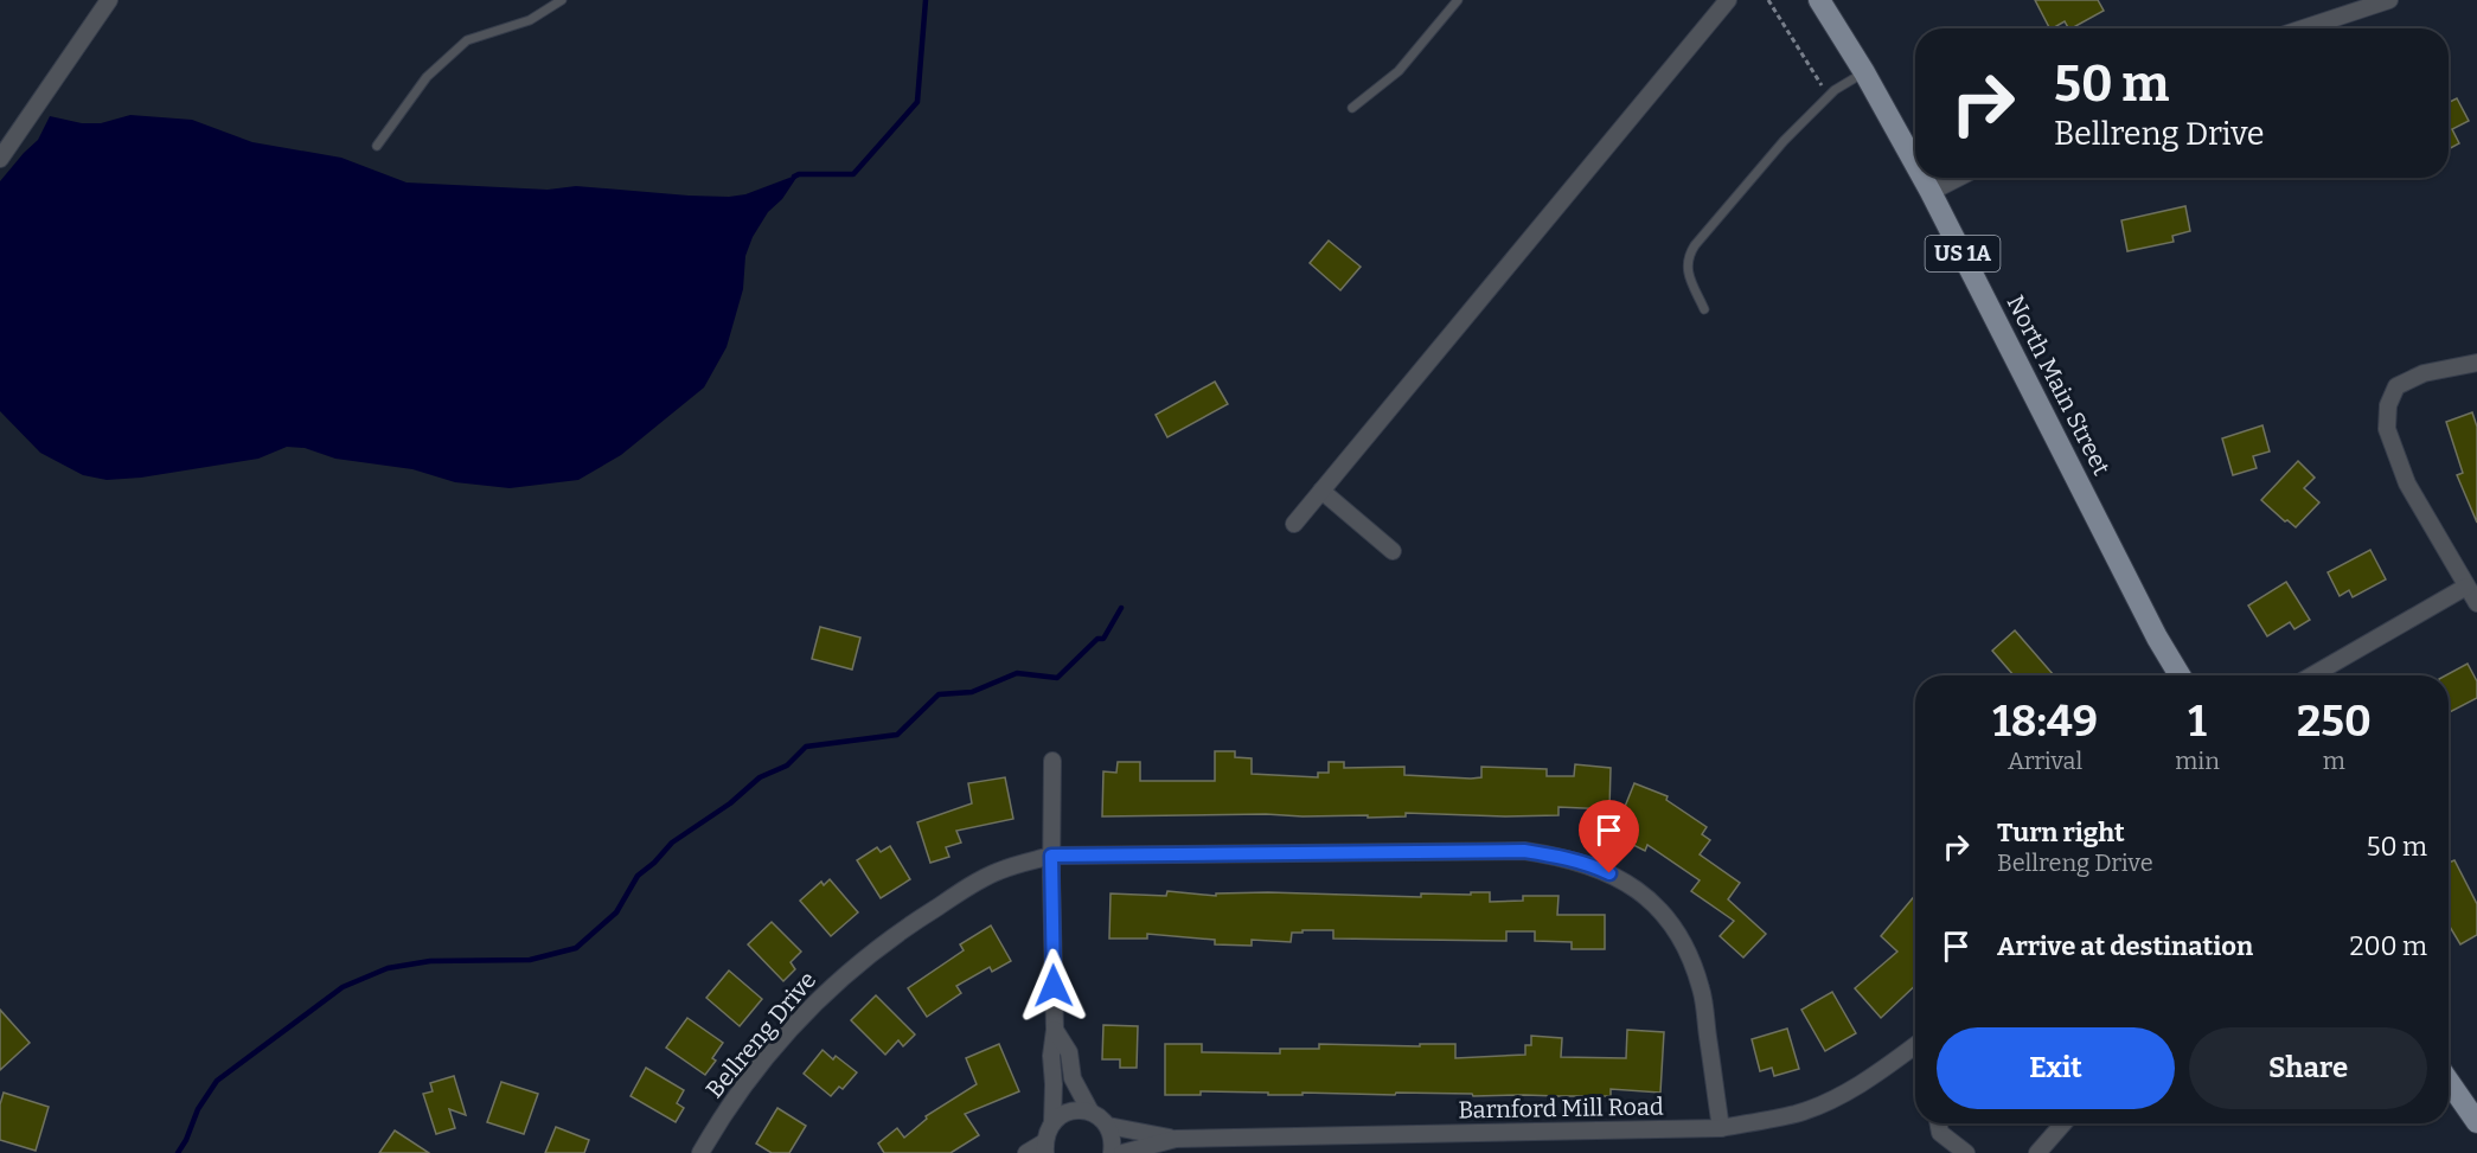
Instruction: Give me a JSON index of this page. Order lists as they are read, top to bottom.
{
  "streets": {
    "main road": ["US 1A", "North Main Street"],
    "street": ["Bellreng Drive", "Barnford Mill Road"]
  },
  "crossings": [
    ["Bellreng Drive", "Barnford Mill Road"]
  ],
  "page": {
    "turn": ["50 m", "Bellreng Drive"],
    "eta": [
      "18:49",
      "Arrival",
      "1",
      "min",
      "250",
      "m"
    ],
    "list": [
      {
        "name": "Turn right",
        "note": "Bellreng Drive",
        "value": "50 m"
      },
      {
        "name": "Arrive at destination",
        "value": "200 m"
      }
    ],
    "buttons": ["Exit", "Share"]
  }
}
